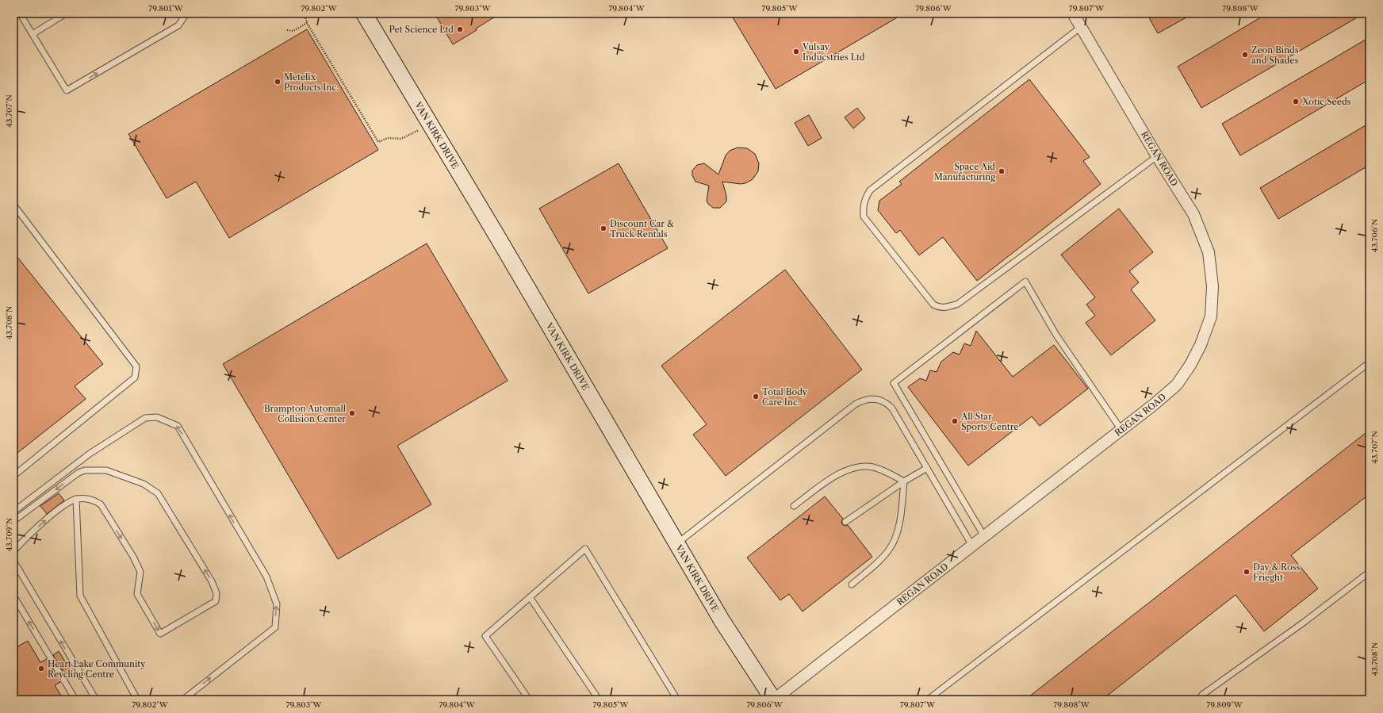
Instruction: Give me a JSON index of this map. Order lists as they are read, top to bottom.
{
  "streets": {
    "street": ["VAN KIRK DRIVE", "REGAN ROAD"]
  },
  "crossings": [
    ["VAN KIRK DRIVE", "REGAN ROAD"]
  ],
  "places": [
    "Pet Science Ltd",
    "Vulsay Inducstries Ltd",
    "Zeon Binds and Shades",
    "Metelix Products Inc.",
    "Xotic Seeds",
    "Space Aid Manufacturing",
    "Discount Car & Truck Rentals",
    "Total Body Care Inc.",
    "Brampton Automall Collision Center",
    "All Star Sports Centre",
    "Day & Ross Frieght",
    "Heart Lake Community Reycling Centre"
  ],
  "coordinates": [
    "79.801°W",
    "79.802°W",
    "79.803°W",
    "79.804°W",
    "79.805°W",
    "79.806°W",
    "79.807°W",
    "79.808°W",
    "43.707°N",
    "43.706°N",
    "43.708°N",
    "43.709°N",
    "79.809°W"
  ]
}
